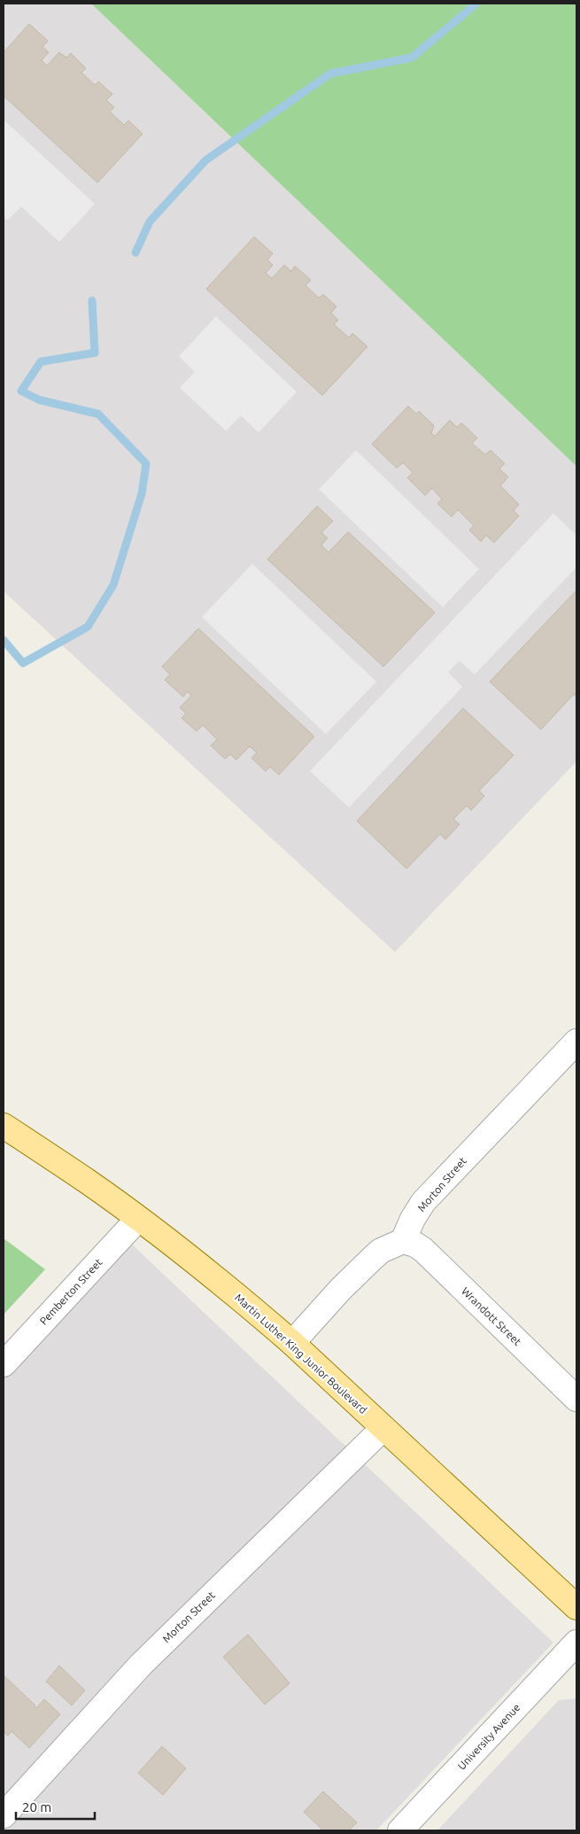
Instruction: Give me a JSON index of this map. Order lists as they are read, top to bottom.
{
  "streets": {
    "main road": ["Martin Luther King Junior Boulevard"],
    "street": [
      "Morton Street",
      "Pemberton Street",
      "Wrandott Street",
      "University Avenue"
    ]
  },
  "crossings": [
    ["Morton Street", "Wrandott Street"],
    ["Morton Street", "Martin Luther King Junior Boulevard"],
    ["Pemberton Street", "Martin Luther King Junior Boulevard"]
  ],
  "scale_bar": "20 m"
}
